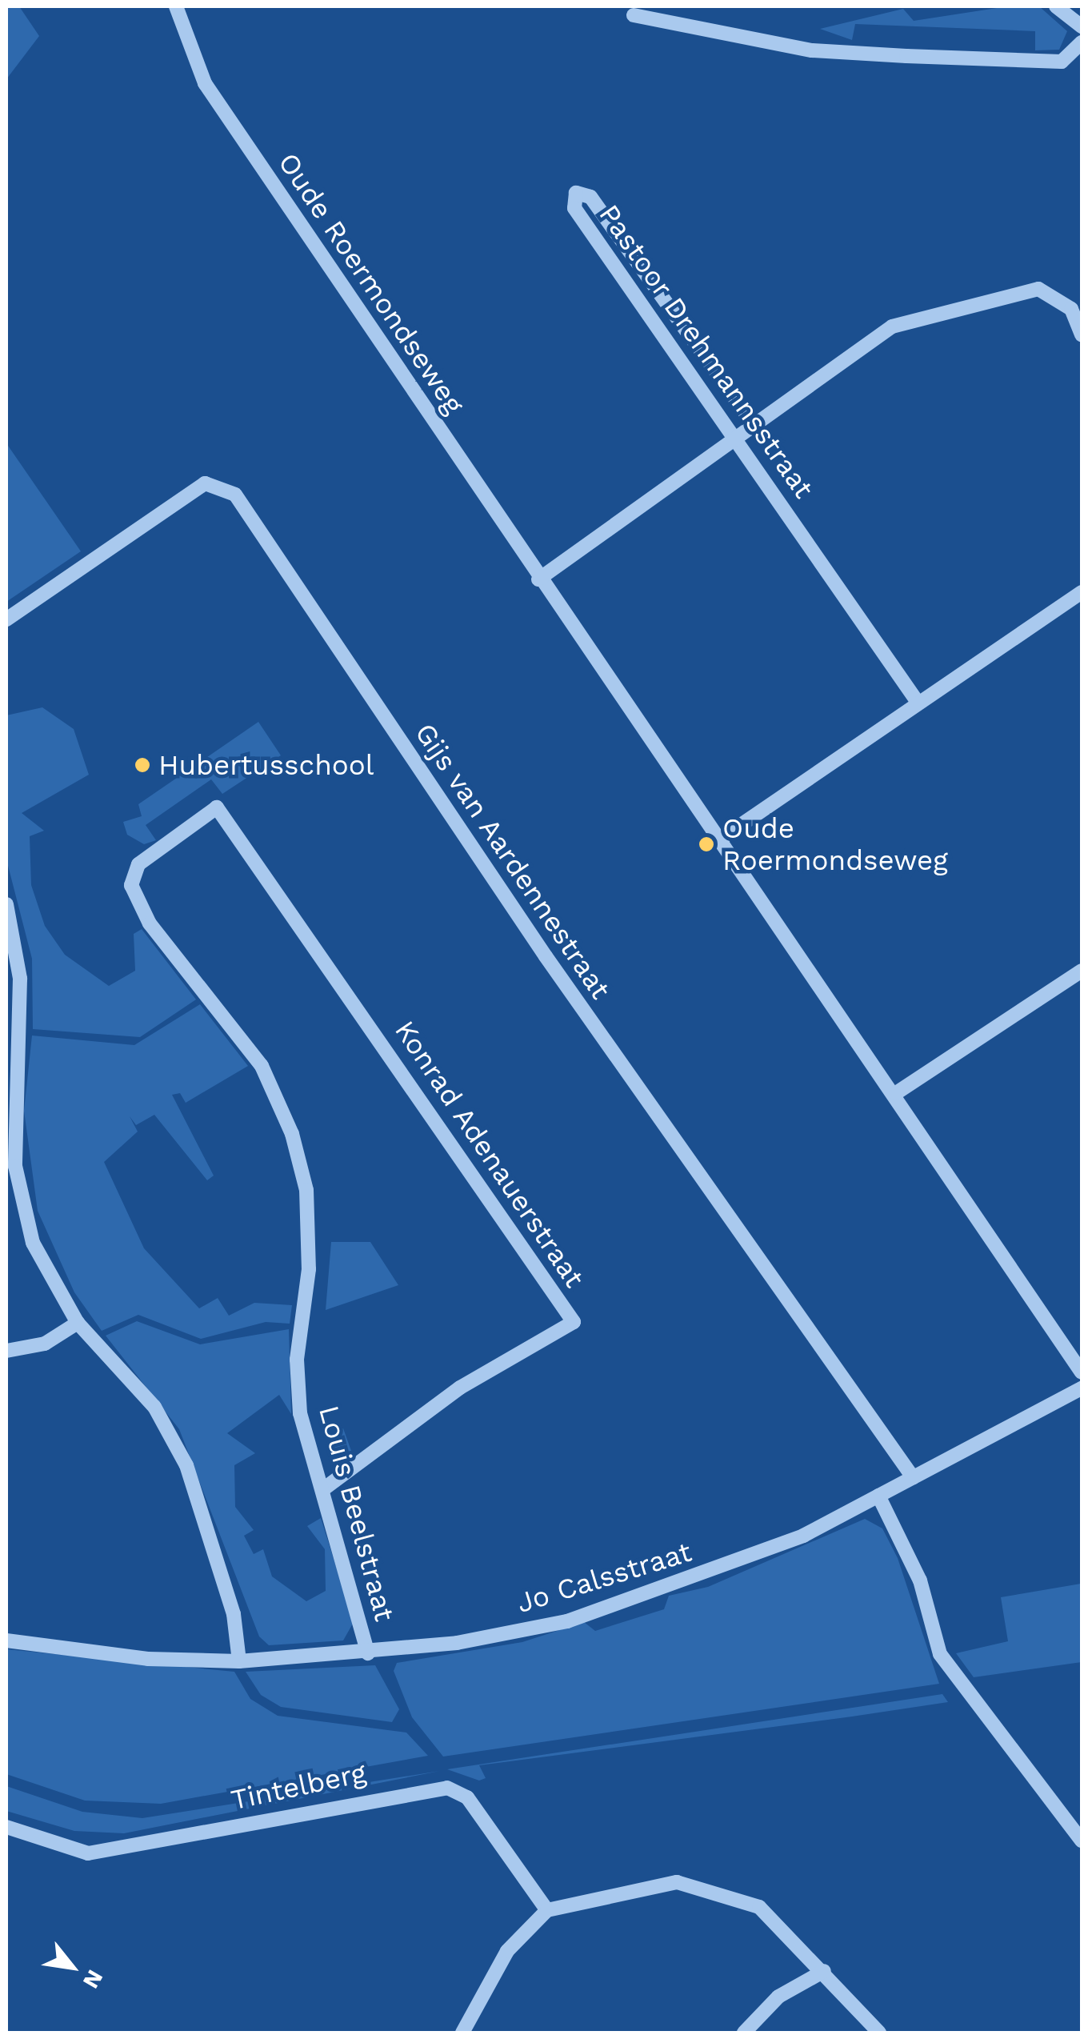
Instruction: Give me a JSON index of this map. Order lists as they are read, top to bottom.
{
  "streets": {
    "street": [
      "Oude Roermondseweg",
      "Pastoor Drehmannsstraat",
      "Gijs van Aardennestraat",
      "Konrad Adenauerstraat",
      "Louis Beelstraat",
      "Jo Calsstraat",
      "Tintelberg"
    ]
  },
  "crossings": [
    ["Gijs van Aardennestraat", "Jo Calsstraat"],
    ["Konrad Adenauerstraat", "Louis Beelstraat"],
    ["Louis Beelstraat", "Jo Calsstraat"]
  ],
  "places": ["Hubertusschool", "Oude Roermondseweg"],
  "north": "bottom right"
}
